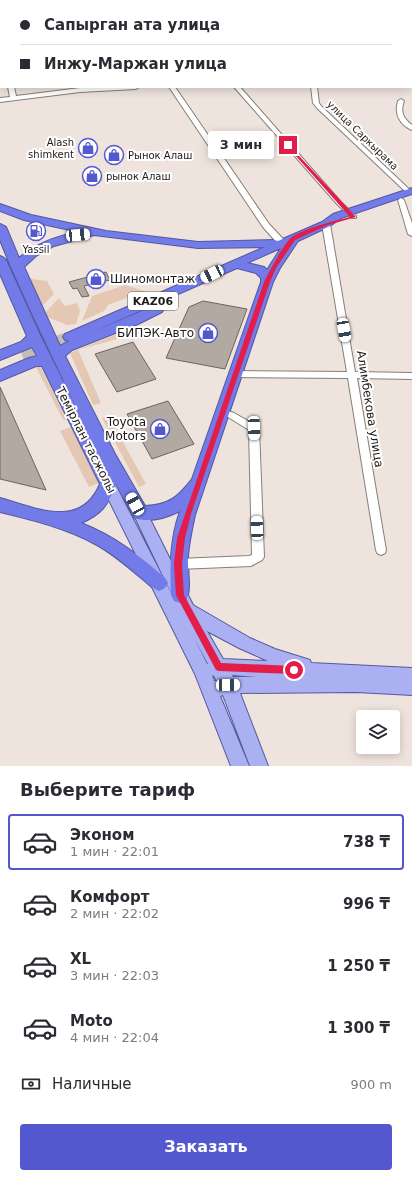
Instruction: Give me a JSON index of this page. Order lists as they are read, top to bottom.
{
  "streets": {
    "highway": ["Темірлан тасжолы"],
    "street": ["улица Саркырама", "Алимбекова улица"]
  },
  "places": {
    "shop": [
      "Alash shimkent",
      "Рынок Алаш",
      "рынок Алаш",
      "Шиномонтаж",
      "БИПЭК-Авто",
      "Toyota Motors"
    ],
    "fuel station": ["Yassil"]
  },
  "page": {
    "banner": ["Сапырган ата улица", "Инжу-Маржан улица"],
    "bubble": "3 мин",
    "heading": "Выберите тариф",
    "list": [
      {
        "name": "Эконом",
        "note": "1 мин · 22:01",
        "value": "738 ₸"
      },
      {
        "name": "Комфорт",
        "note": "2 мин · 22:02",
        "value": "996 ₸"
      },
      {
        "name": "XL",
        "note": "3 мин · 22:03",
        "value": "1 250 ₸"
      },
      {
        "name": "Moto",
        "note": "4 мин · 22:04",
        "value": "1 300 ₸"
      }
    ],
    "pay": ["Наличные", "900 m"],
    "buttons": "Заказать"
  }
}
